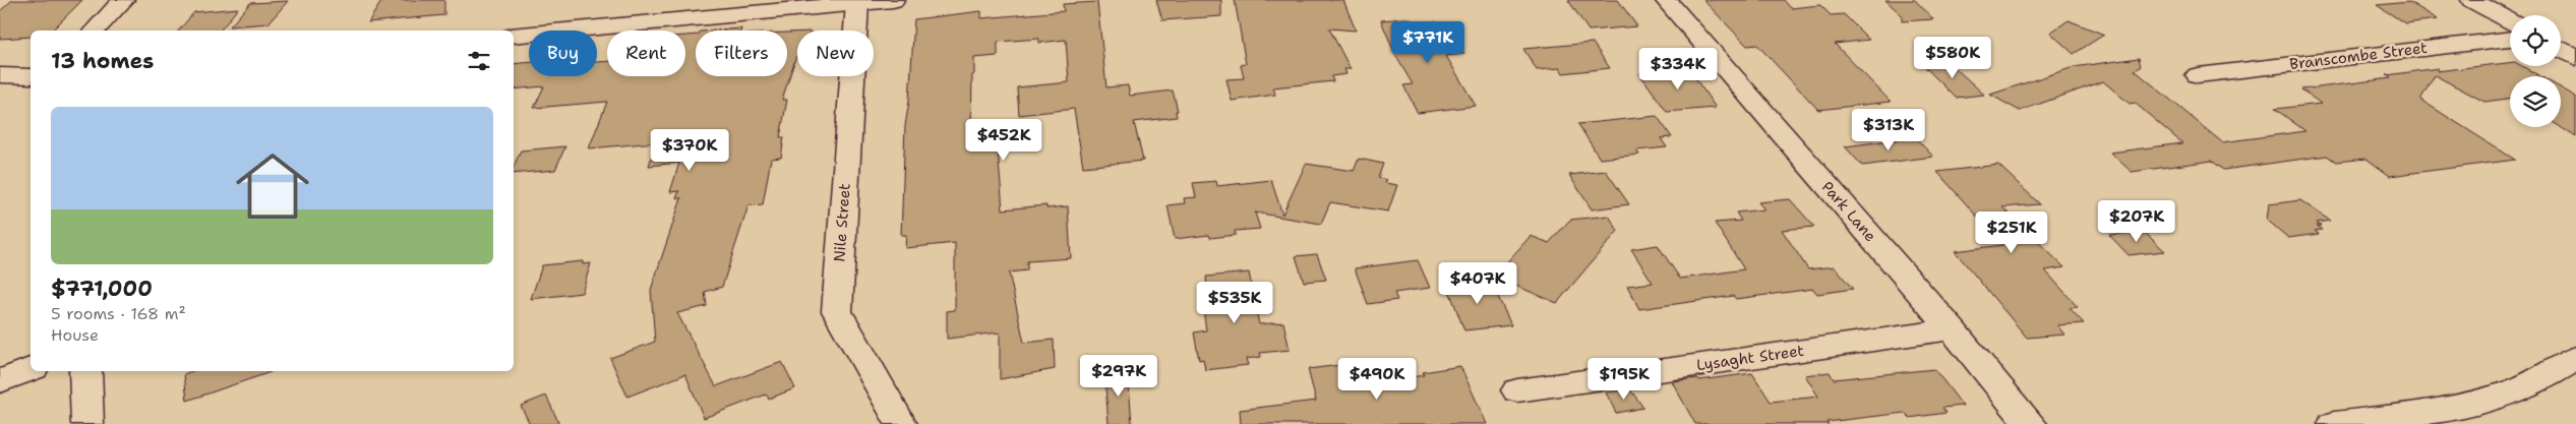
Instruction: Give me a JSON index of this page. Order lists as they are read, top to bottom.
{
  "streets": {
    "street": [
      "Branscombe Street",
      "Park Lane",
      "Nile Street",
      "Lysaght Street"
    ]
  },
  "crossings": [
    ["Park Lane", "Lysaght Street"]
  ],
  "page": {
    "price": [
      "$771K",
      "$580K",
      "$334K",
      "$313K",
      "$452K",
      "$370K",
      "$207K",
      "$251K",
      "$407K",
      "$535K",
      "$297K",
      "$490K",
      "$195K"
    ],
    "chip": [
      "Buy",
      "Rent",
      "Filters",
      "New"
    ],
    "heading": "13 homes",
    "list": [
      {
        "name": "$771,000",
        "note": "5 rooms · 168 m² · House"
      }
    ]
  }
}
